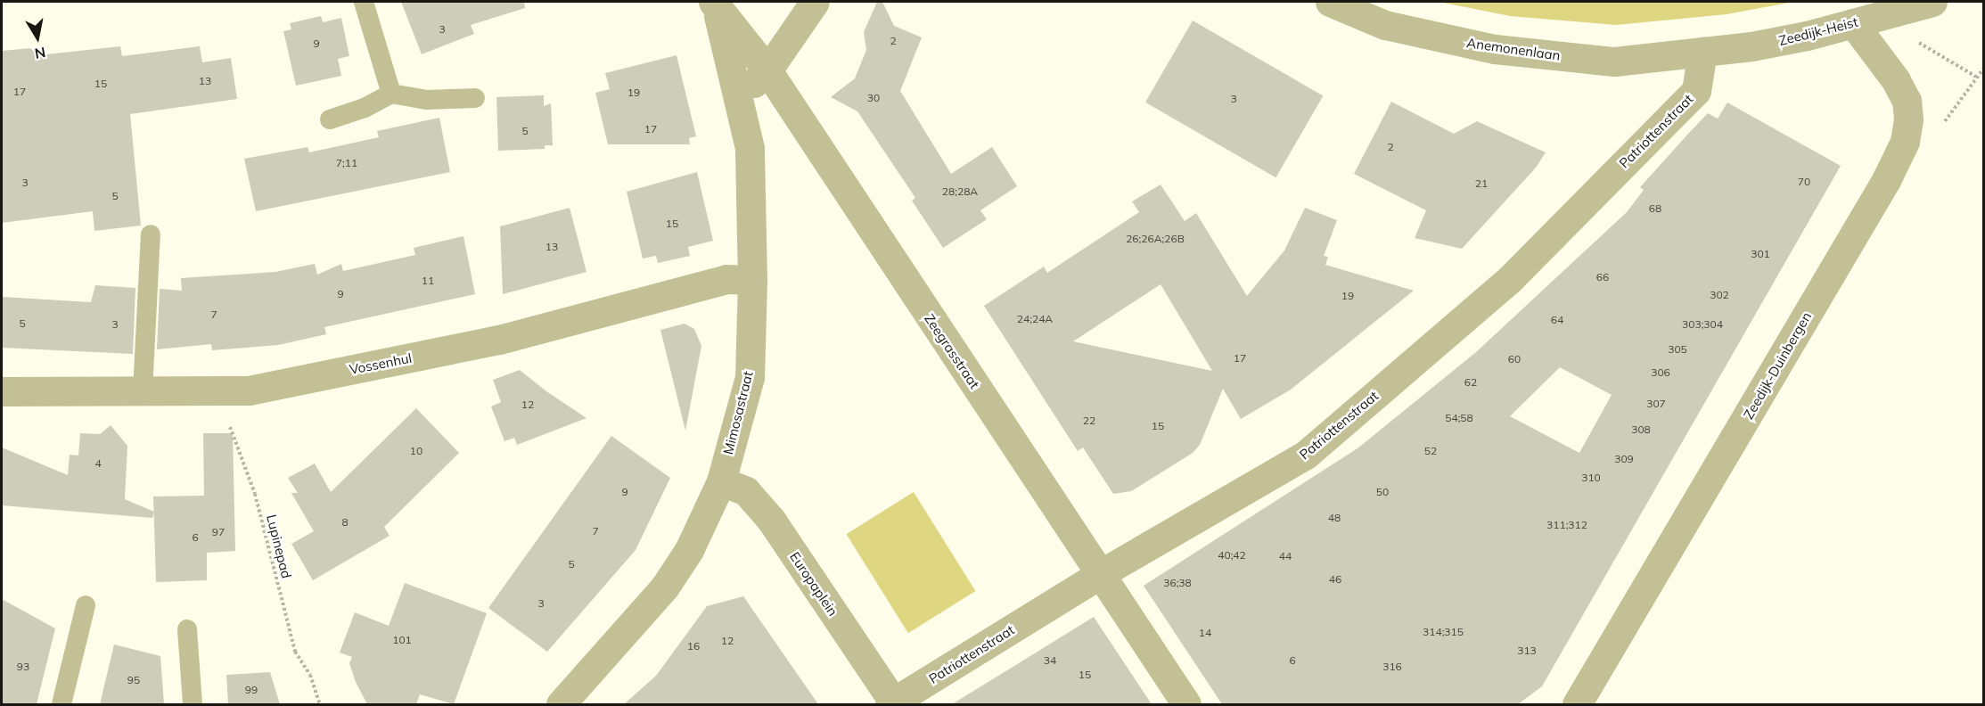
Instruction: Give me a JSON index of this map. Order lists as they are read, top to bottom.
{
  "streets": {
    "street": [
      "Zeedijk-Heist",
      "Anemonenlaan",
      "Patriottenstraat",
      "Zeegrasstraat",
      "Vossenhul",
      "Zeedijk-Duinbergen",
      "Mimosastraat",
      "Europaplein"
    ],
    "path": ["Lupinepad"]
  },
  "crossings": [
    ["Zeedijk-Heist", "Anemonenlaan"],
    ["Zeedijk-Heist", "Patriottenstraat"],
    ["Zeedijk-Heist", "Zeedijk-Duinbergen"],
    ["Anemonenlaan", "Patriottenstraat"],
    ["Patriottenstraat", "Zeegrasstraat"],
    ["Patriottenstraat", "Europaplein"],
    ["Zeegrasstraat", "Mimosastraat"],
    ["Vossenhul", "Mimosastraat"],
    ["Vossenhul", "Lupinepad"],
    ["Mimosastraat", "Europaplein"]
  ],
  "house_numbers": [
    "3",
    "2",
    "9",
    "13",
    "15",
    "17",
    "19",
    "30",
    "3",
    "17",
    "5",
    "2",
    "7;11",
    "70",
    "3",
    "21",
    "28;28A",
    "5",
    "68",
    "15",
    "26;26A;26B",
    "13",
    "301",
    "66",
    "11",
    "9",
    "302",
    "19",
    "7",
    "24;24A",
    "64",
    "5",
    "3",
    "303;304",
    "305",
    "17",
    "60",
    "306",
    "62",
    "307",
    "12",
    "54;58",
    "22",
    "15",
    "308",
    "10",
    "52",
    "309",
    "4",
    "310",
    "9",
    "50",
    "48",
    "8",
    "311;312",
    "7",
    "97",
    "6",
    "40;42",
    "44",
    "5",
    "46",
    "36;38",
    "3",
    "314;315",
    "14",
    "101",
    "12",
    "16",
    "313",
    "34",
    "6",
    "93",
    "316",
    "15",
    "95",
    "99"
  ],
  "north": "bottom"
}
